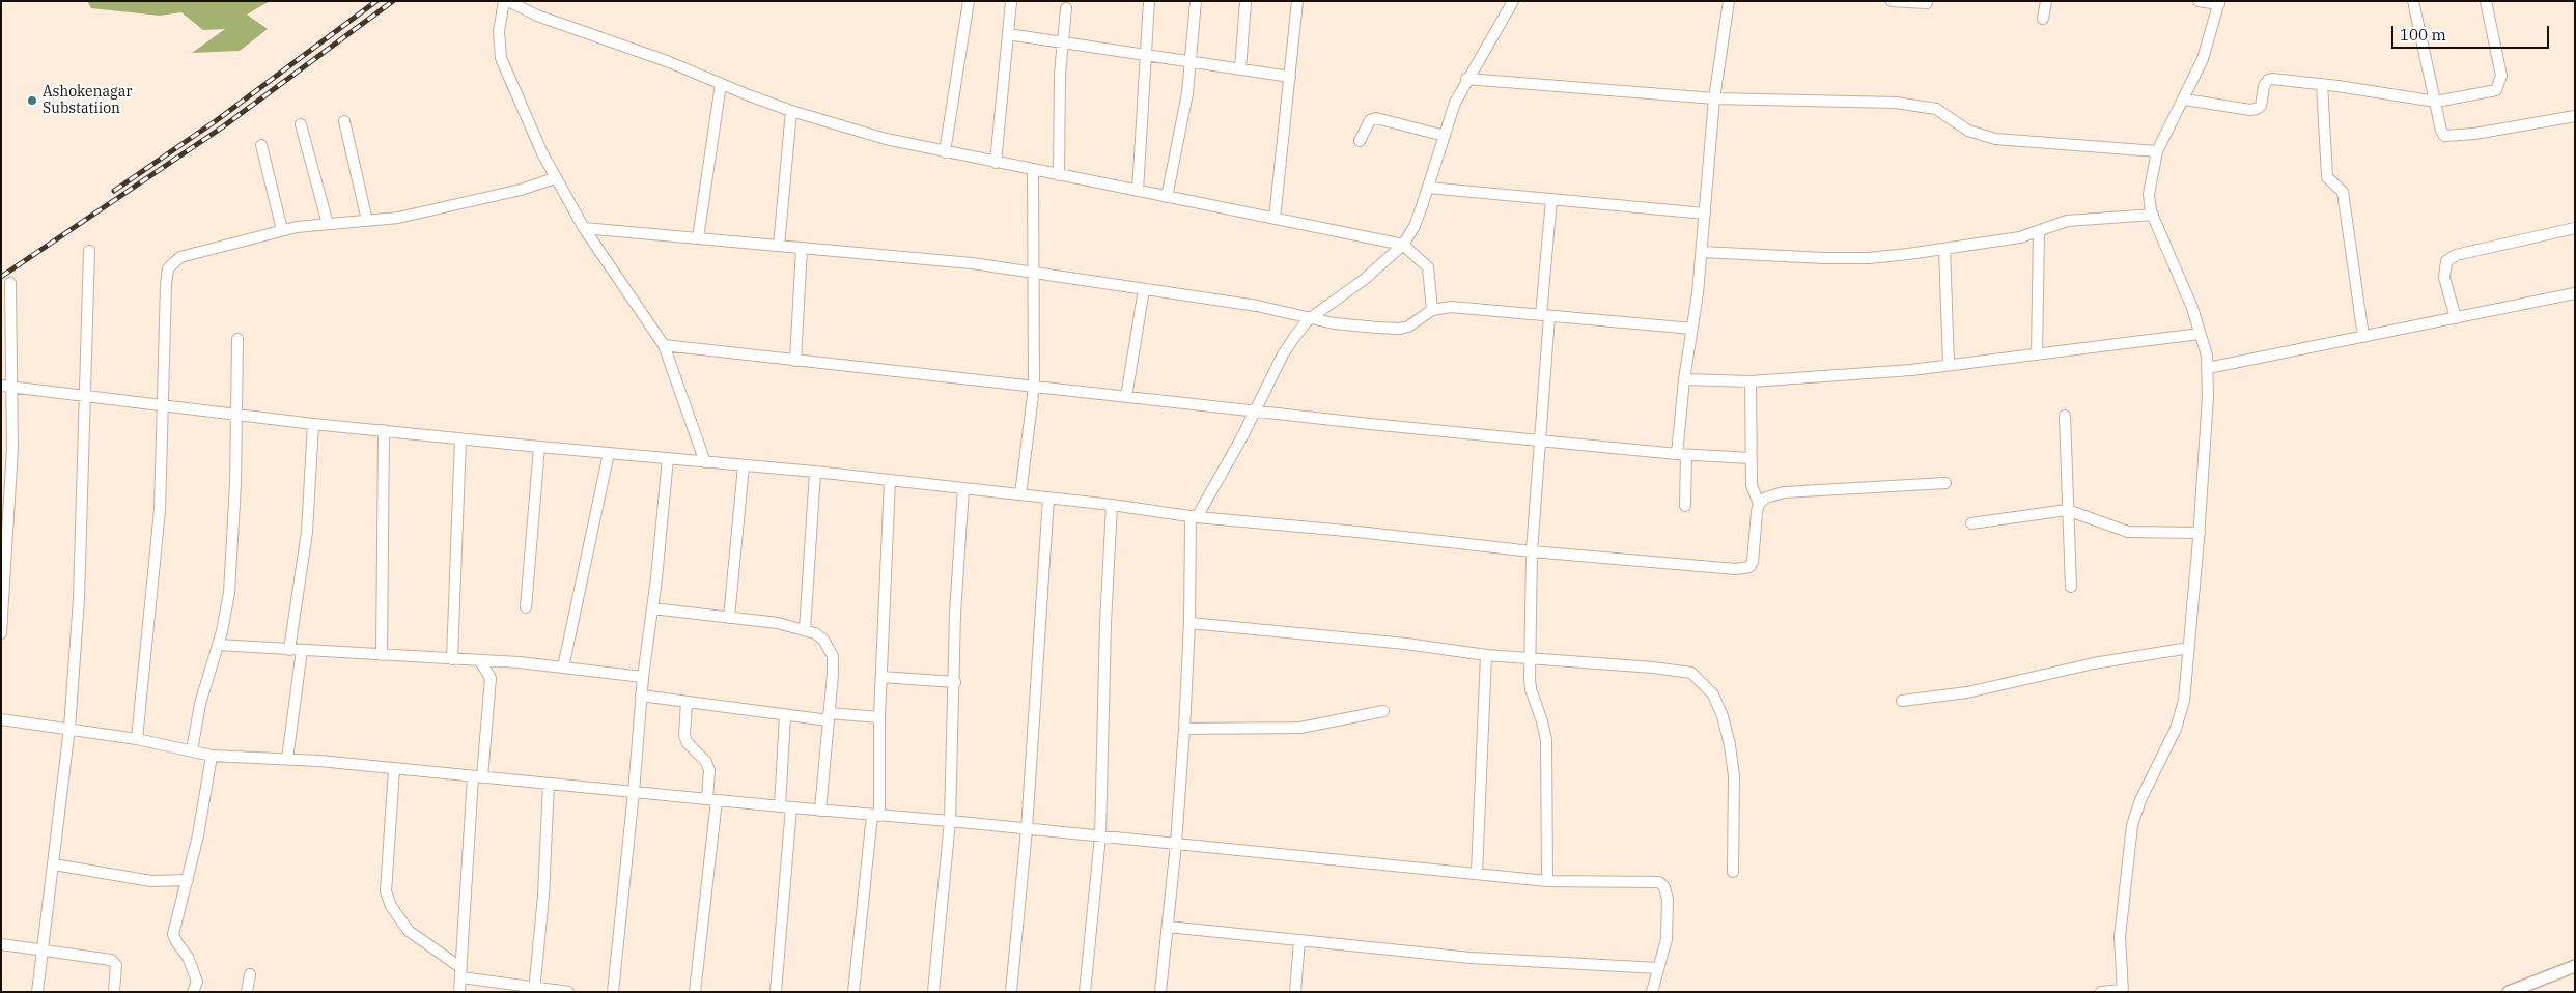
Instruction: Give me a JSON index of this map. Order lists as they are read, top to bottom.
{
  "places": ["Ashokenagar Substatiion"],
  "scale_bar": "100 m"
}
